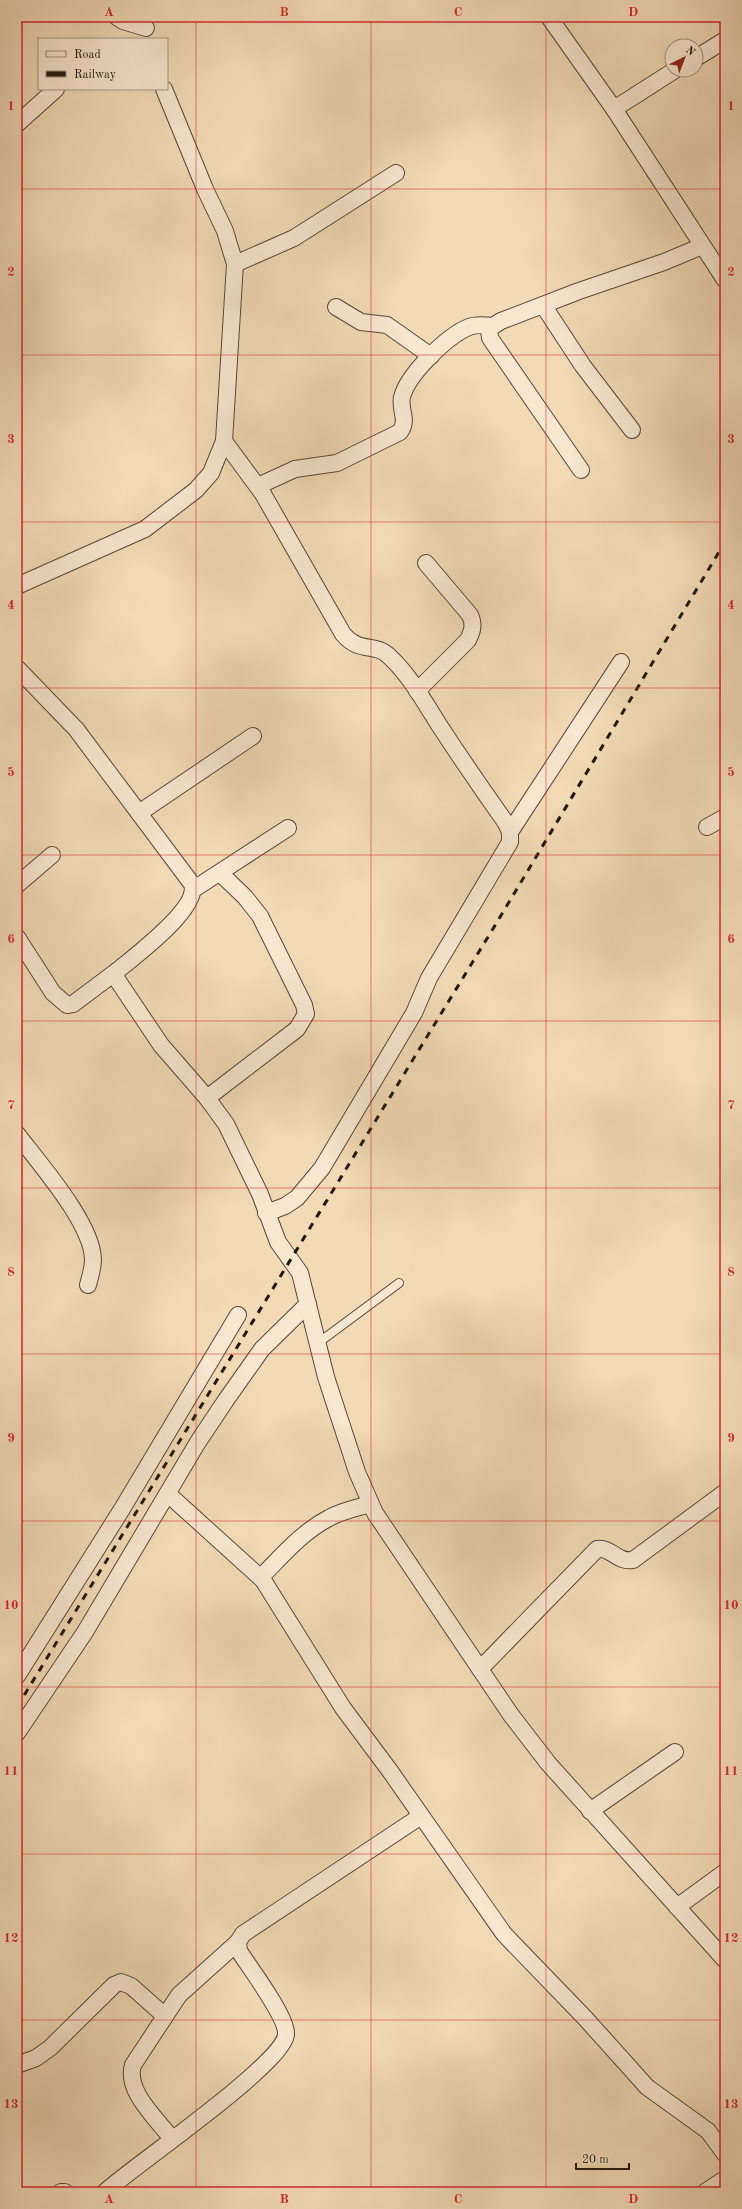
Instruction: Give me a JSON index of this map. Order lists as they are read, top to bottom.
{
  "legend": ["Road", "Railway"],
  "scale_bar": "20 m",
  "north": "top right",
  "grid": {
    "columns": [
      "A",
      "B",
      "C",
      "D"
    ],
    "rows": [
      "1",
      "2",
      "3",
      "4",
      "5",
      "6",
      "7",
      "8",
      "9",
      "10",
      "11",
      "12",
      "13"
    ]
  }
}
